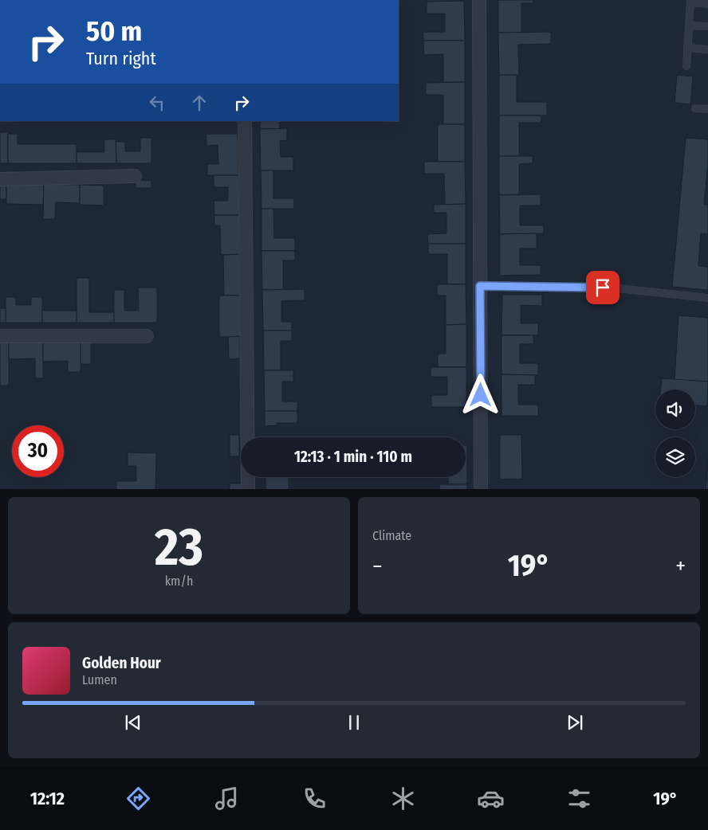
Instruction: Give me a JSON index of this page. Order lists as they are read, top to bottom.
{
  "page": {
    "turn": ["50 m", "Turn right"],
    "limit": "30",
    "trip": "12:13 · 1 min · 110 m",
    "tile": [
      ["23", "km/h"],
      "Climate"
    ],
    "heat": ["−", "19°", "+"],
    "song": ["Golden Hour", "Lumen"],
    "tabs": ["12:12", "19°"]
  }
}
